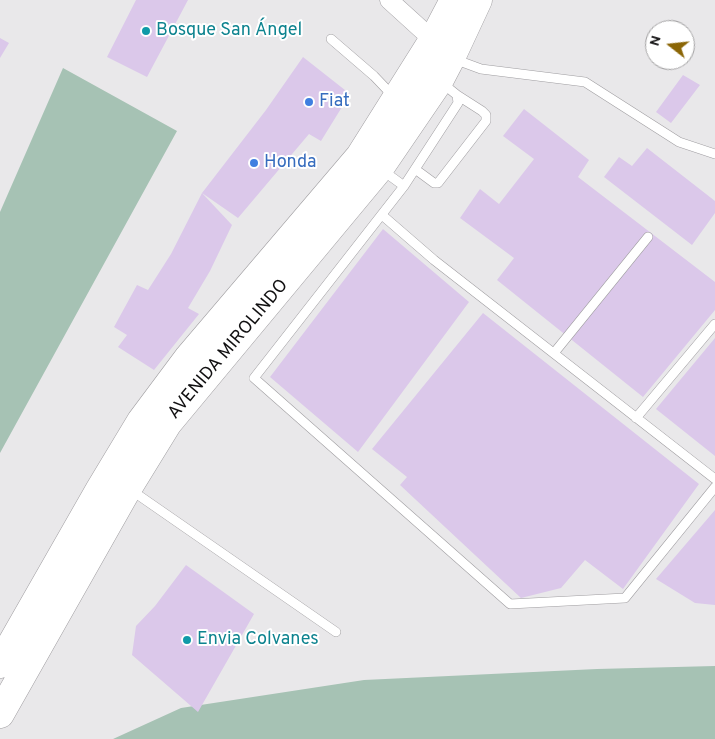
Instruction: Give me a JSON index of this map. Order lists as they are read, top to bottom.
{
  "streets": {
    "main road": ["AVENIDA MIROLINDO"]
  },
  "places": [
    "Bosque San Ángel",
    "Fiat",
    "Honda",
    "Envia Colvanes"
  ],
  "north": "left"
}
